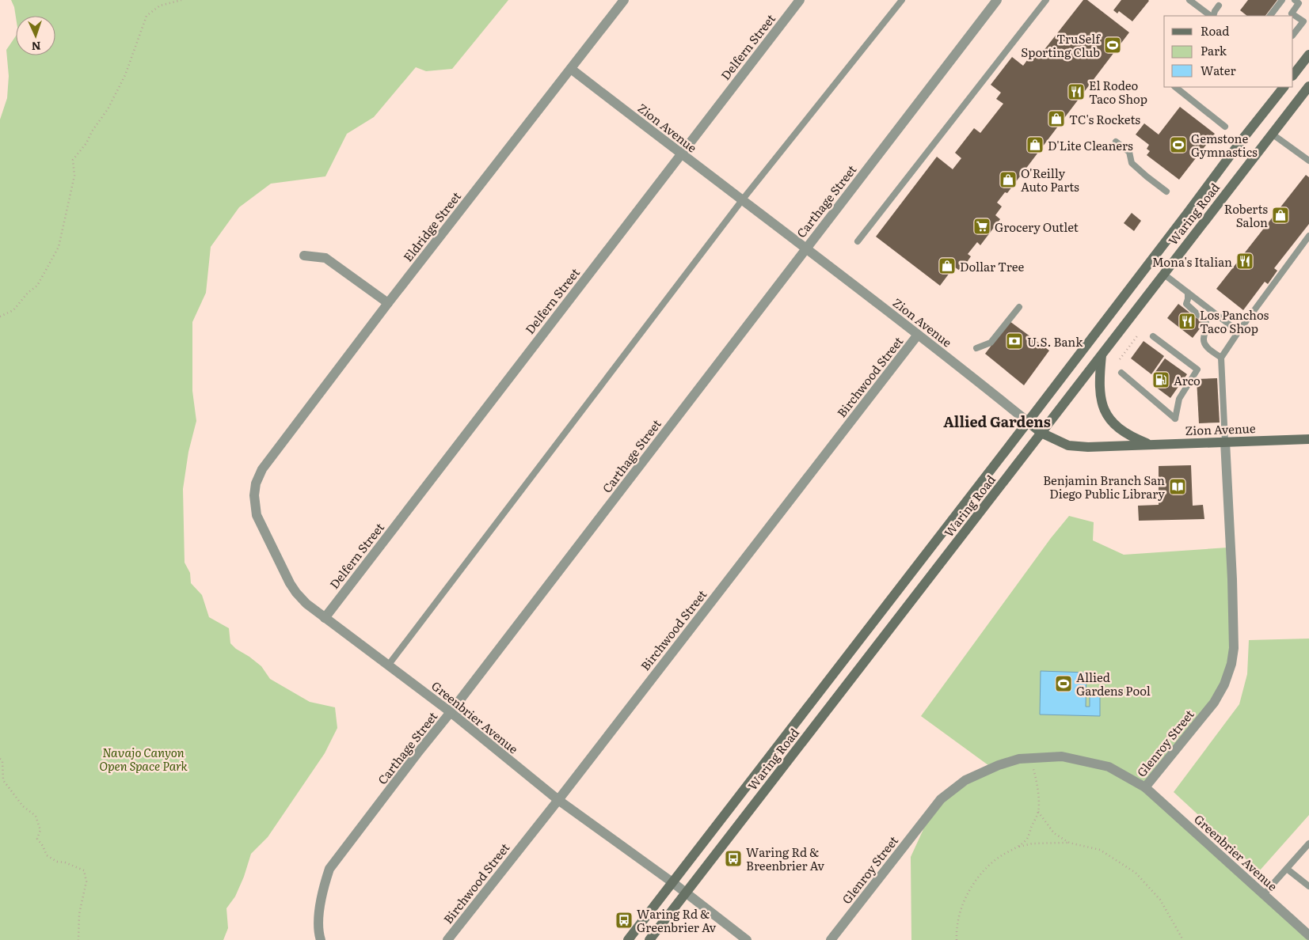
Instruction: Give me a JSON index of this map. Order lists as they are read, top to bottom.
{
  "streets": {
    "main road": ["Zion Avenue", "Waring Road"],
    "street": [
      "Delfern Street",
      "Carthage Street",
      "Eldridge Street",
      "Birchwood Street",
      "Greenbrier Avenue",
      "Glenroy Street"
    ]
  },
  "crossings": [
    ["Delfern Street", "Zion Avenue"],
    ["Delfern Street", "Greenbrier Avenue"],
    ["Zion Avenue", "Carthage Street"],
    ["Zion Avenue", "Waring Road"],
    ["Zion Avenue", "Eldridge Street"],
    ["Zion Avenue", "Birchwood Street"],
    ["Zion Avenue", "Glenroy Street"],
    ["Carthage Street", "Greenbrier Avenue"],
    ["Waring Road", "Greenbrier Avenue"],
    ["Eldridge Street", "Greenbrier Avenue"],
    ["Birchwood Street", "Greenbrier Avenue"],
    ["Greenbrier Avenue", "Glenroy Street"]
  ],
  "districts": ["Allied Gardens"],
  "parks": ["Navajo Canyon Open Space Park"],
  "places": {
    "sports": ["TruSelf Sporting Club", "Gemstone Gymnastics", "Allied Gardens Pool"],
    "restaurant": ["El Rodeo Taco Shop", "Mona's Italian", "Los Panchos Taco Shop"],
    "shop": [
      "TC's Rockets",
      "D'Lite Cleaners",
      "O'Reilly Auto Parts",
      "Roberts Salon",
      "Dollar Tree"
    ],
    "supermarket": ["Grocery Outlet"],
    "bank": ["U.S. Bank"],
    "fuel station": ["Arco"],
    "library": ["Benjamin Branch San Diego Public Library"],
    "bus stop": ["Waring Rd & Breenbrier Av", "Waring Rd & Greenbrier Av"]
  },
  "legend": ["Road", "Park", "Water"],
  "north": "bottom"
}
